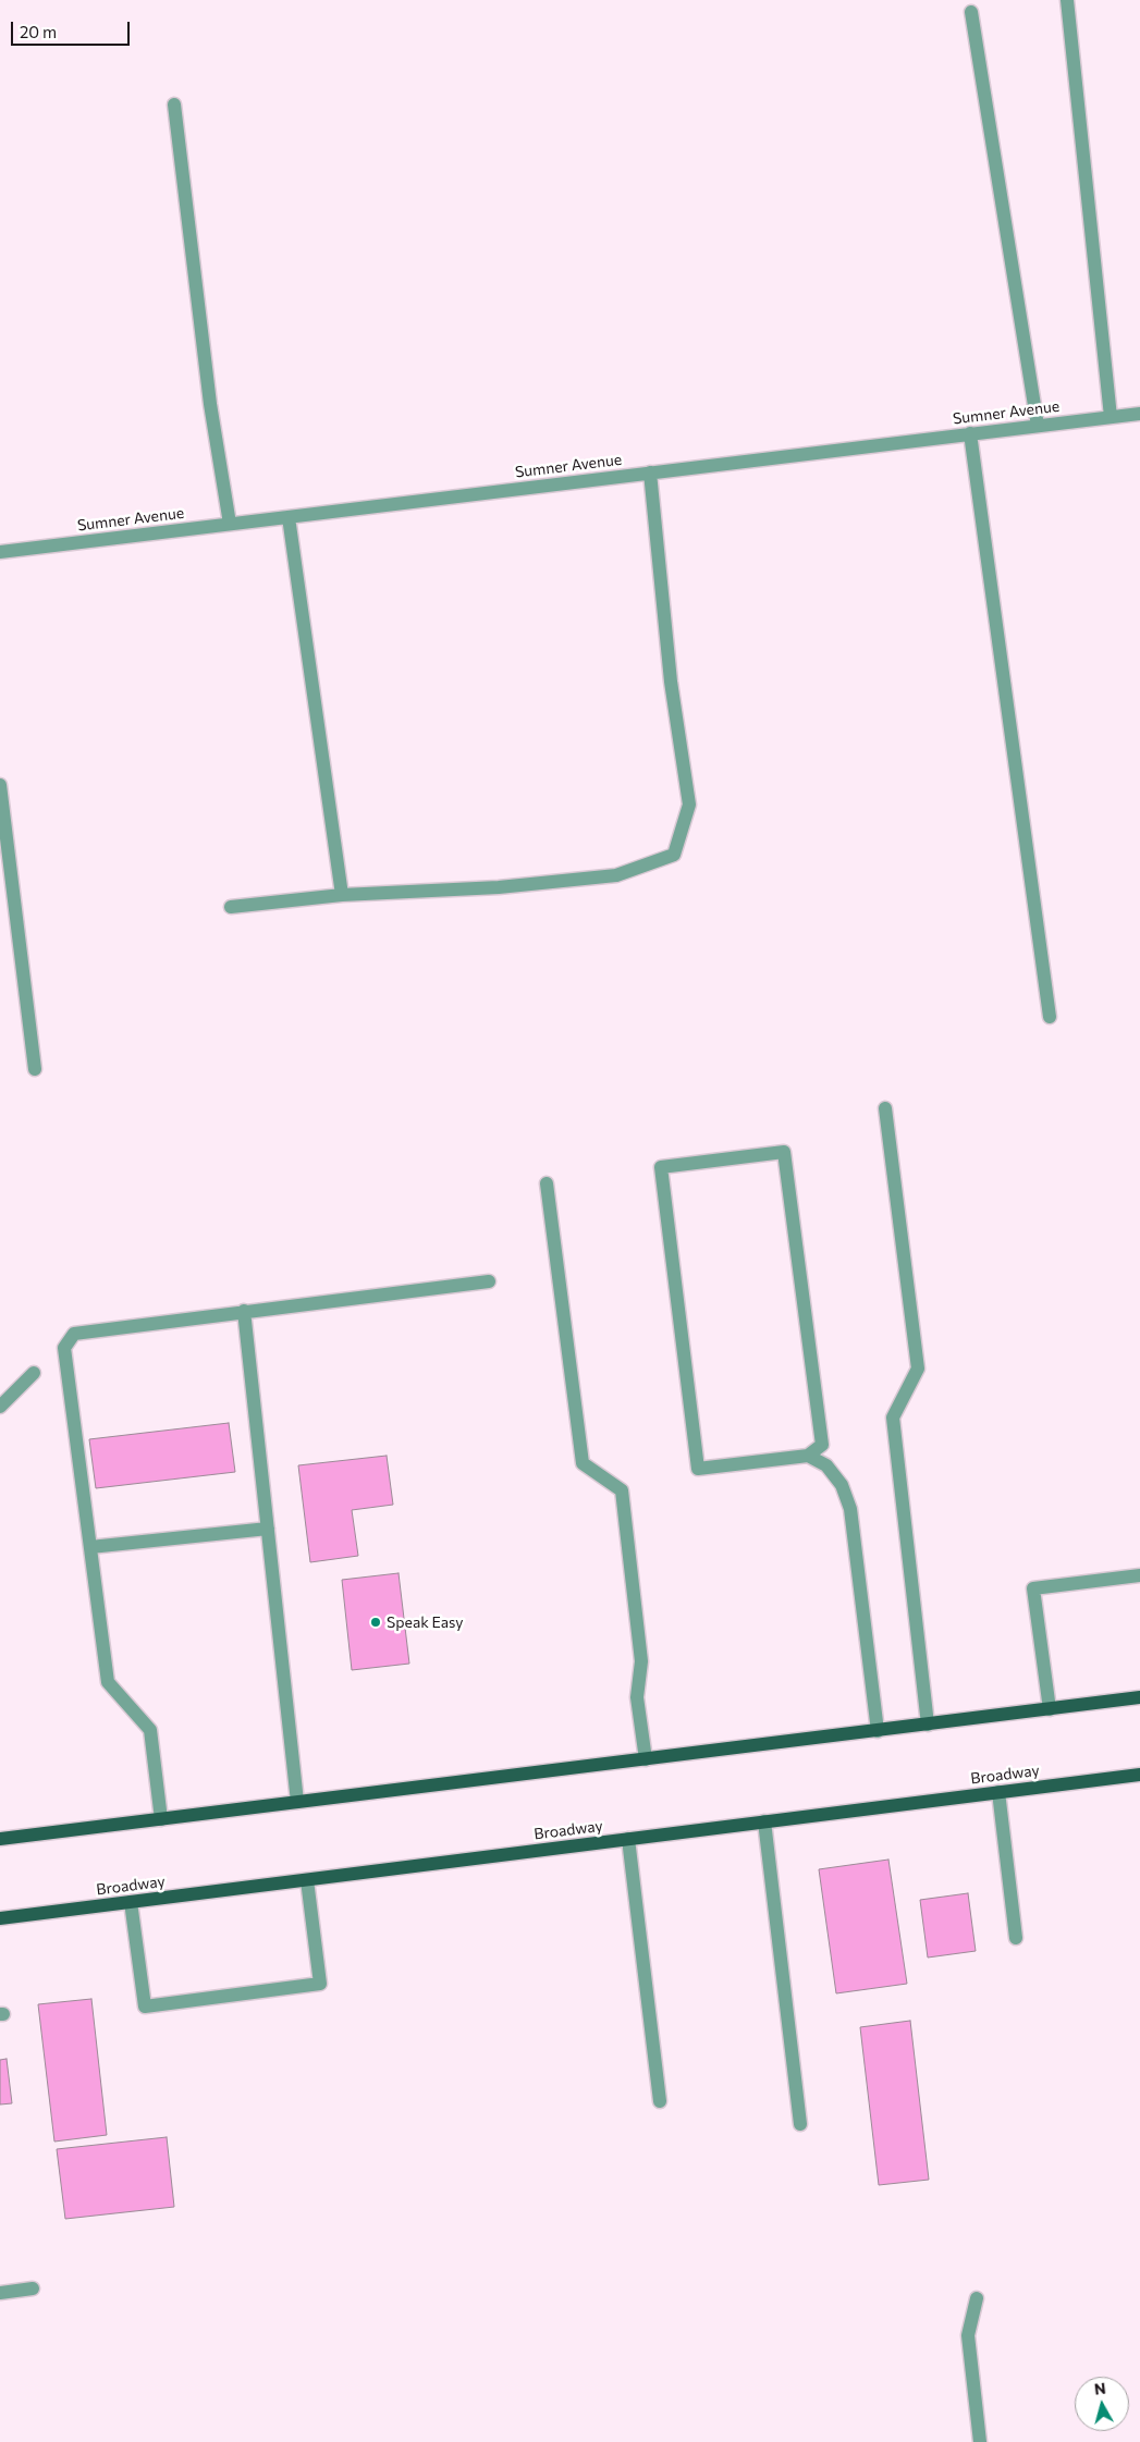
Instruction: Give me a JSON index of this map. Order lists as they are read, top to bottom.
{
  "streets": {
    "main road": ["Broadway"],
    "street": ["Sumner Avenue"]
  },
  "places": ["Speak Easy"],
  "scale_bar": "20 m",
  "north": "top"
}
